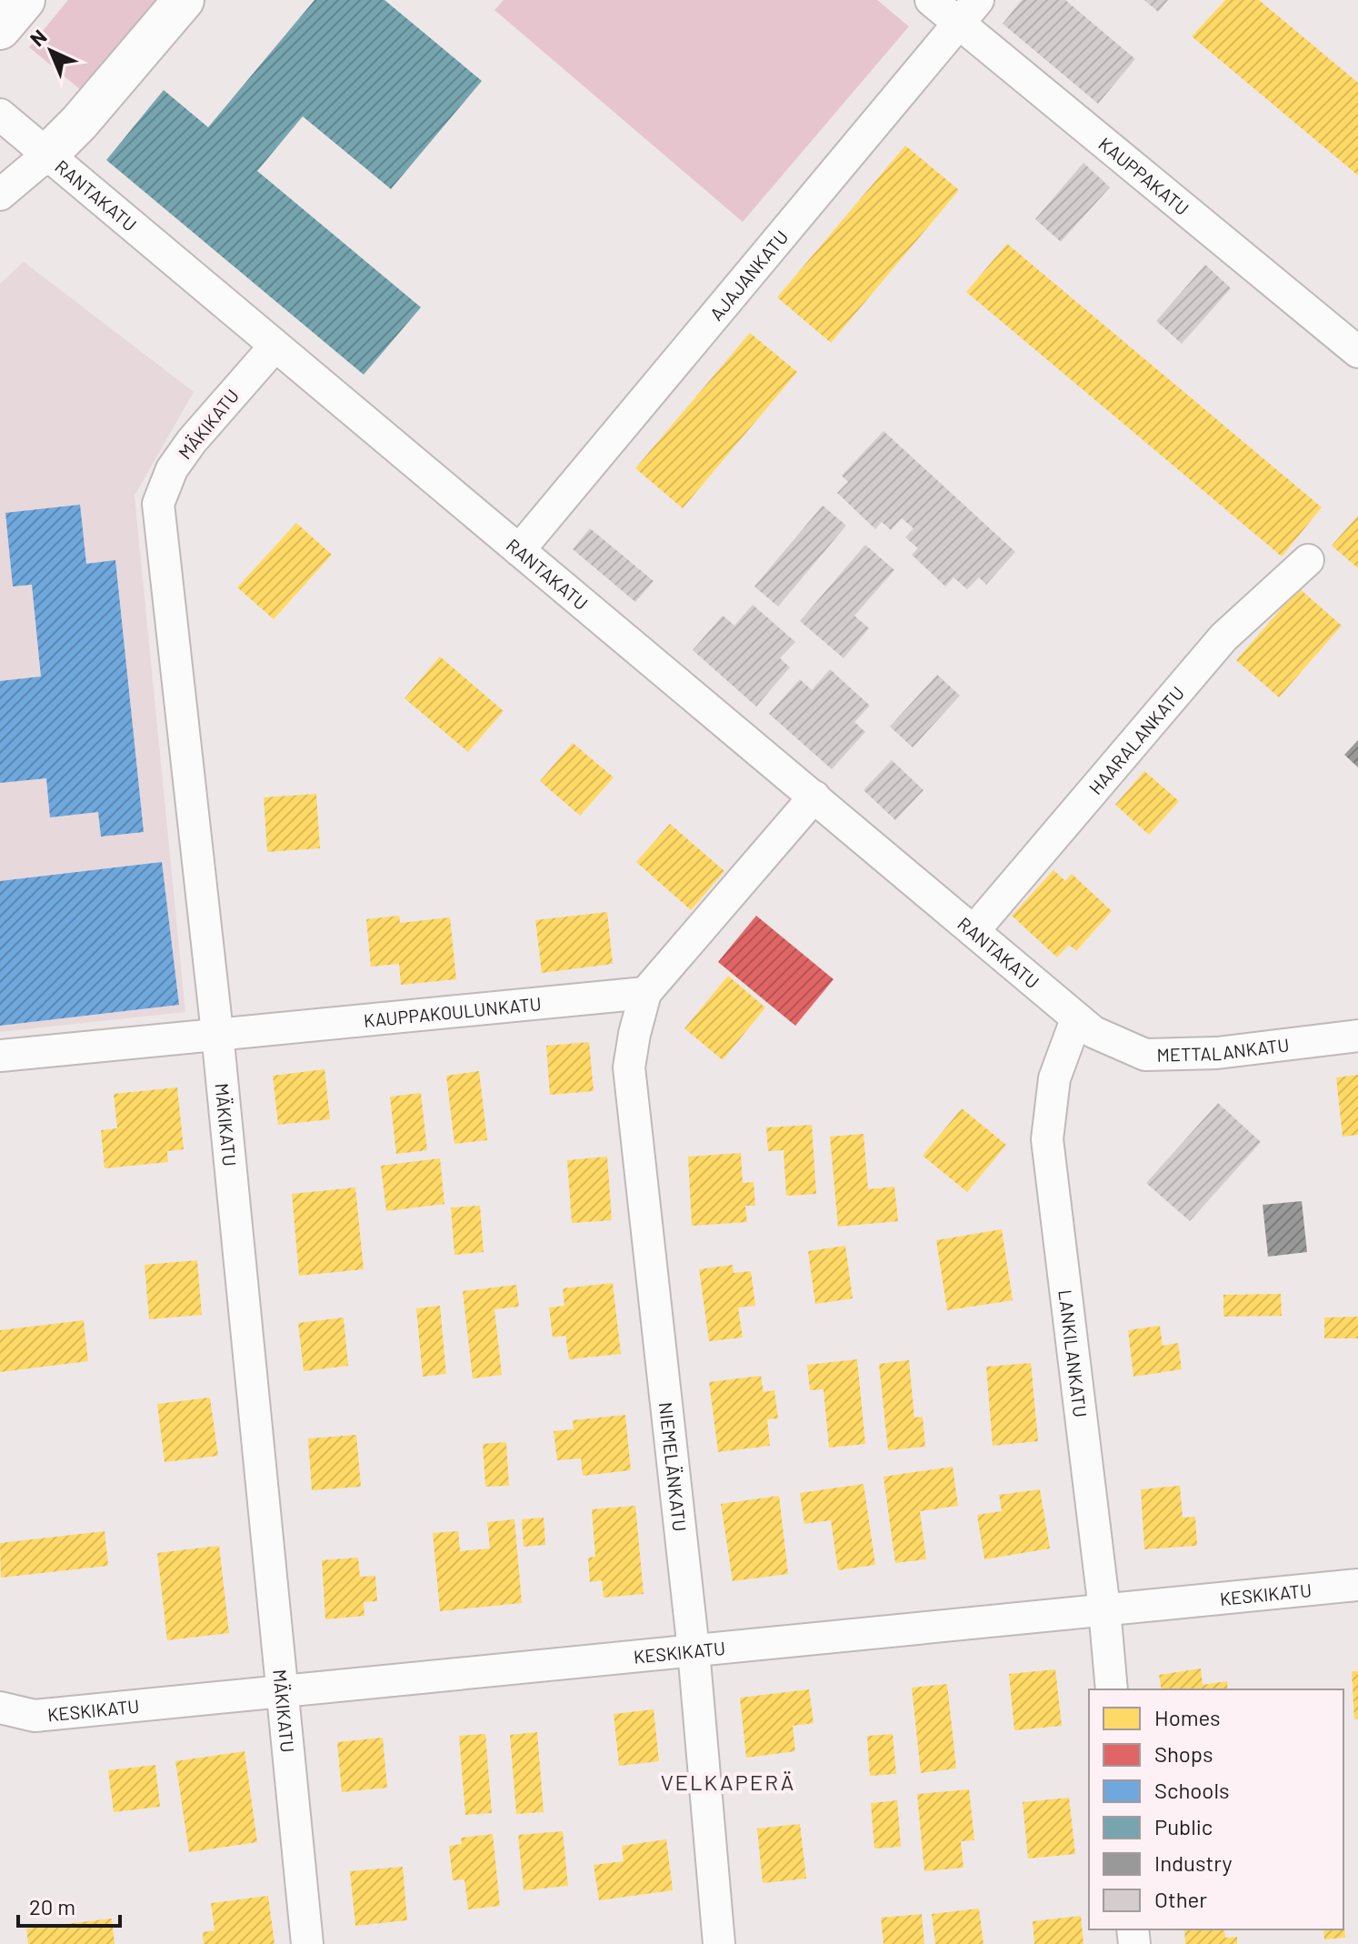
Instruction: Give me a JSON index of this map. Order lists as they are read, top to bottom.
{
  "streets": {
    "street": [
      "KAUPPAKATU",
      "RANTAKATU",
      "AJAJANKATU",
      "MÄKIKATU",
      "HAARALANKATU",
      "KAUPPAKOULUNKATU",
      "METTALANKATU",
      "LANKILANKATU",
      "NIEMELÄNKATU",
      "KESKIKATU"
    ]
  },
  "crossings": [
    ["KAUPPAKATU", "AJAJANKATU"],
    ["RANTAKATU", "AJAJANKATU"],
    ["RANTAKATU", "MÄKIKATU"],
    ["RANTAKATU", "HAARALANKATU"],
    ["RANTAKATU", "METTALANKATU"],
    ["RANTAKATU", "LANKILANKATU"],
    ["MÄKIKATU", "KAUPPAKOULUNKATU"],
    ["MÄKIKATU", "KESKIKATU"],
    ["KAUPPAKOULUNKATU", "NIEMELÄNKATU"],
    ["METTALANKATU", "LANKILANKATU"],
    ["LANKILANKATU", "KESKIKATU"],
    ["NIEMELÄNKATU", "KESKIKATU"]
  ],
  "districts": ["VELKAPERÄ"],
  "legend": [
    "Homes",
    "Shops",
    "Schools",
    "Public",
    "Industry",
    "Other"
  ],
  "scale_bar": "20 m",
  "north": "top left"
}
